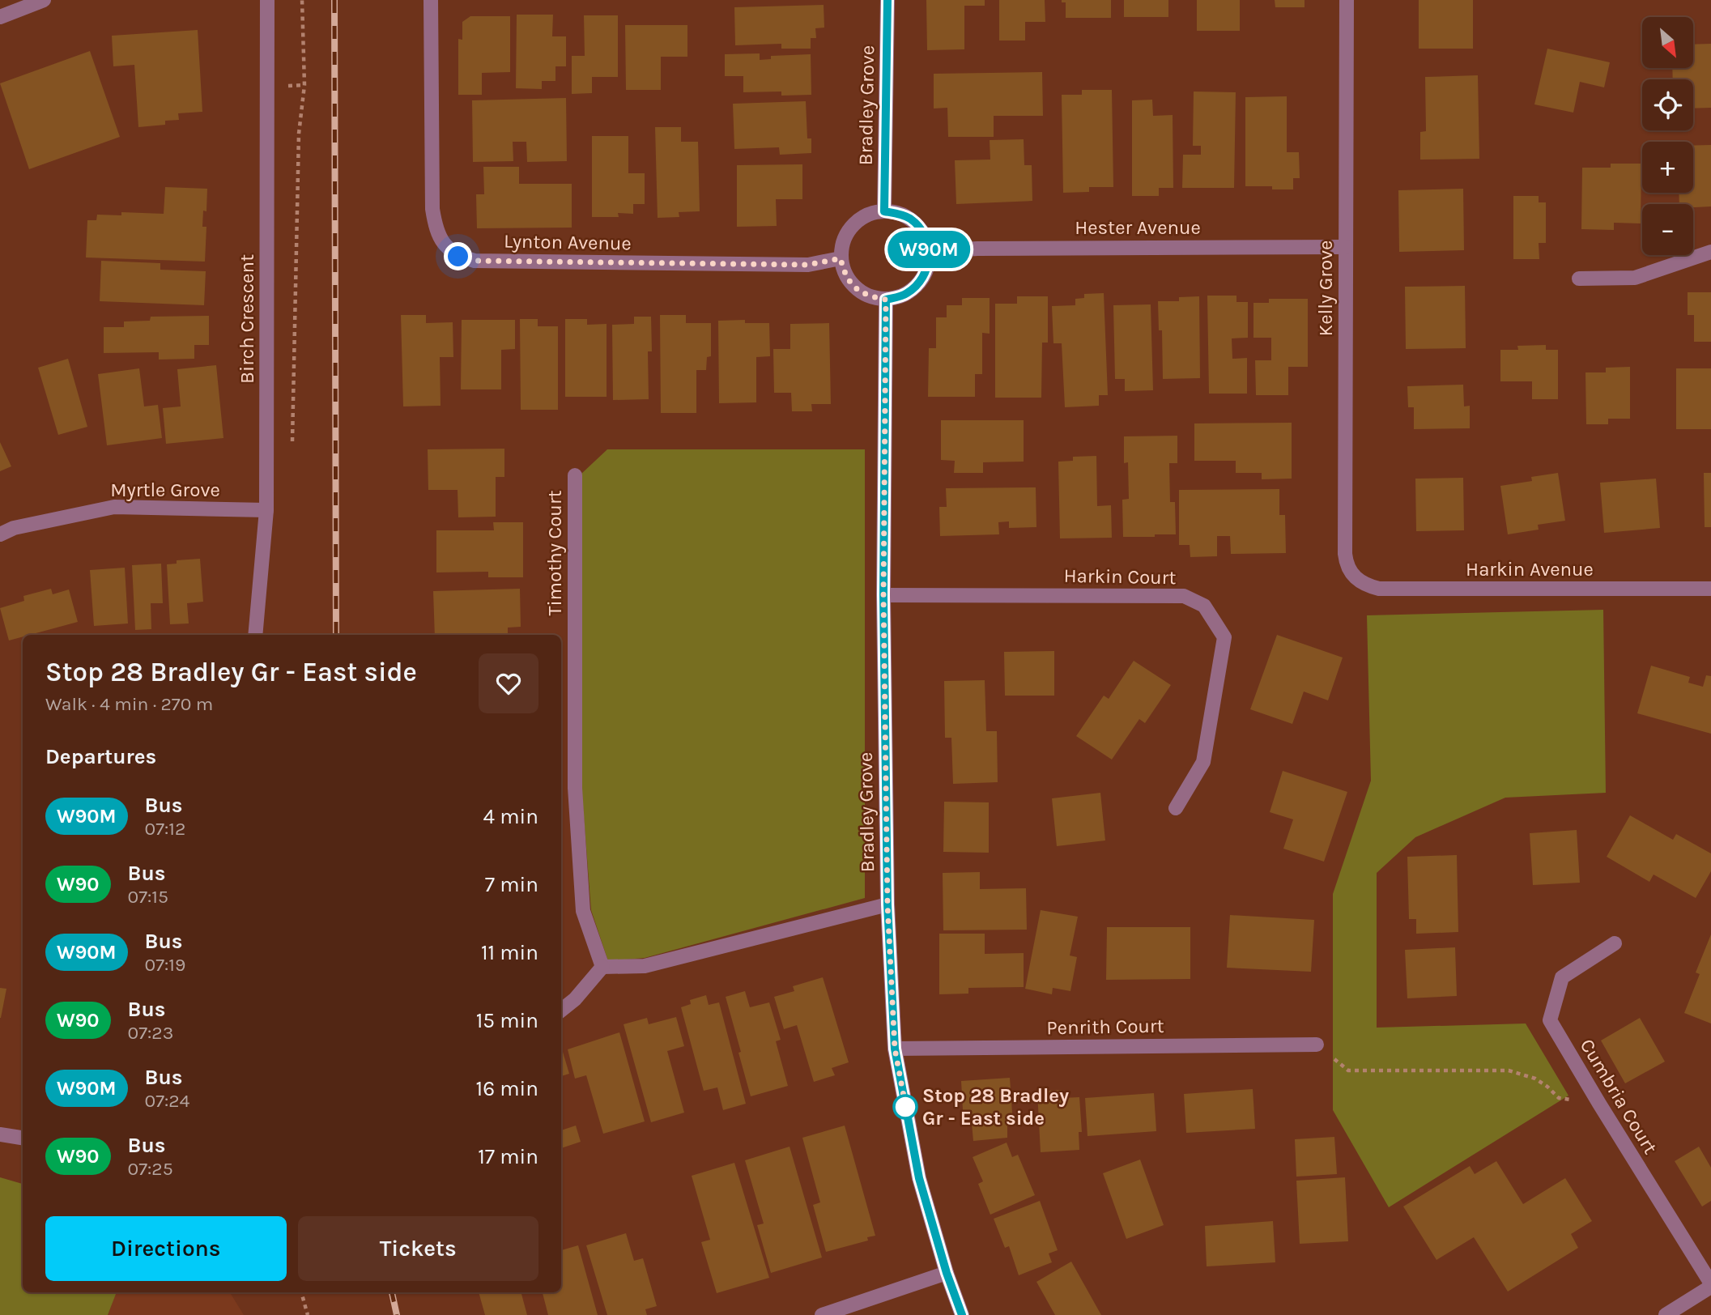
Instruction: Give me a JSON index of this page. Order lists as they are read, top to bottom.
{
  "streets": {
    "street": [
      "Bradley Grove",
      "Hester Avenue",
      "Lynton Avenue",
      "Kelly Grove",
      "Birch Crescent",
      "Myrtle Grove",
      "Timothy Court",
      "Harkin Avenue",
      "Harkin Court",
      "Penrith Court",
      "Cumbria Court"
    ]
  },
  "crossings": [
    ["Bradley Grove", "Hester Avenue"],
    ["Bradley Grove", "Lynton Avenue"],
    ["Bradley Grove", "Harkin Court"],
    ["Bradley Grove", "Penrith Court"],
    ["Hester Avenue", "Lynton Avenue"],
    ["Hester Avenue", "Kelly Grove"],
    ["Kelly Grove", "Harkin Avenue"],
    ["Birch Crescent", "Myrtle Grove"]
  ],
  "places": ["Stop 28 Bradley Gr - East side"],
  "lines": ["bus line W90M"],
  "north": "bottom right",
  "page": {
    "on_map": "W90M",
    "map_buttons": ["+", "−"],
    "heading": [
      ["Stop 28 Bradley Gr - East side", "Walk · 4 min · 270 m"],
      "Departures"
    ],
    "list": [
      {
        "mark": "W90M",
        "name": "Bus",
        "note": "07:12",
        "value": "4 min"
      },
      {
        "mark": "W90",
        "name": "Bus",
        "note": "07:15",
        "value": "7 min"
      },
      {
        "mark": "W90M",
        "name": "Bus",
        "note": "07:19",
        "value": "11 min"
      },
      {
        "mark": "W90",
        "name": "Bus",
        "note": "07:23",
        "value": "15 min"
      },
      {
        "mark": "W90M",
        "name": "Bus",
        "note": "07:24",
        "value": "16 min"
      },
      {
        "mark": "W90",
        "name": "Bus",
        "note": "07:25",
        "value": "17 min"
      }
    ],
    "buttons": ["Directions", "Tickets"]
  }
}
